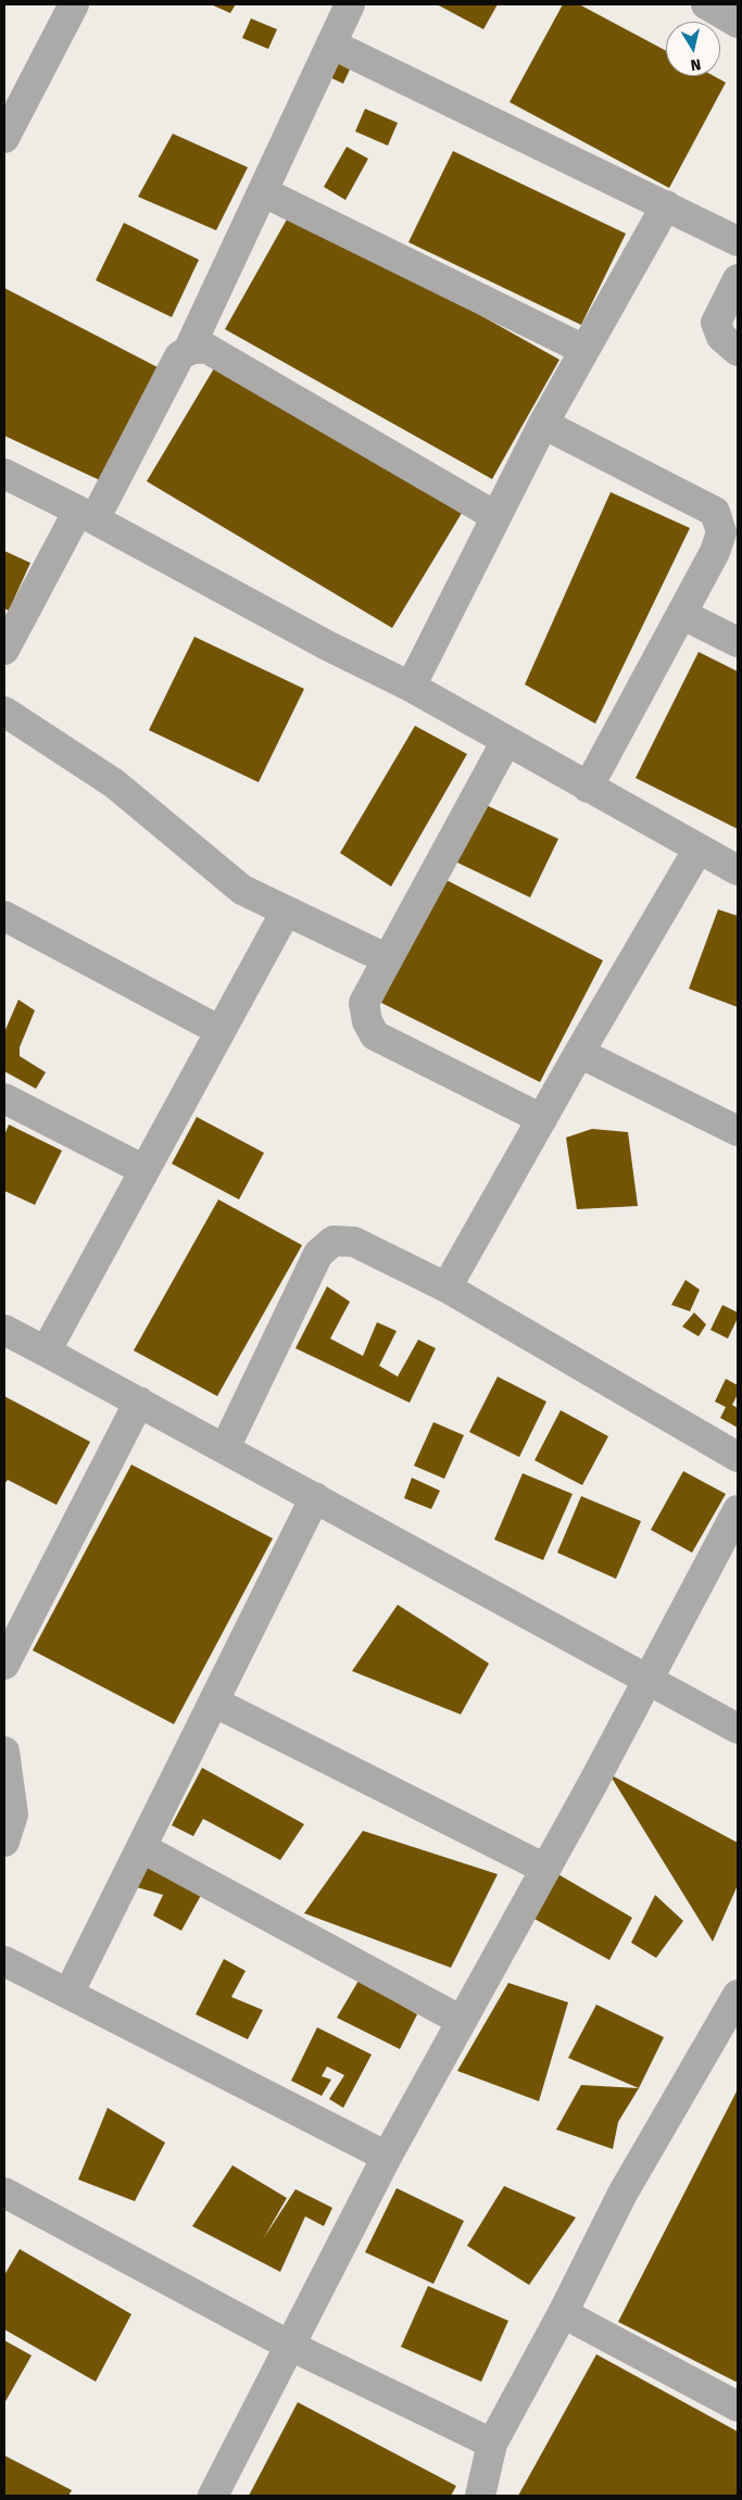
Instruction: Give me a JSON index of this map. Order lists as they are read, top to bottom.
{
  "north": "bottom"
}
